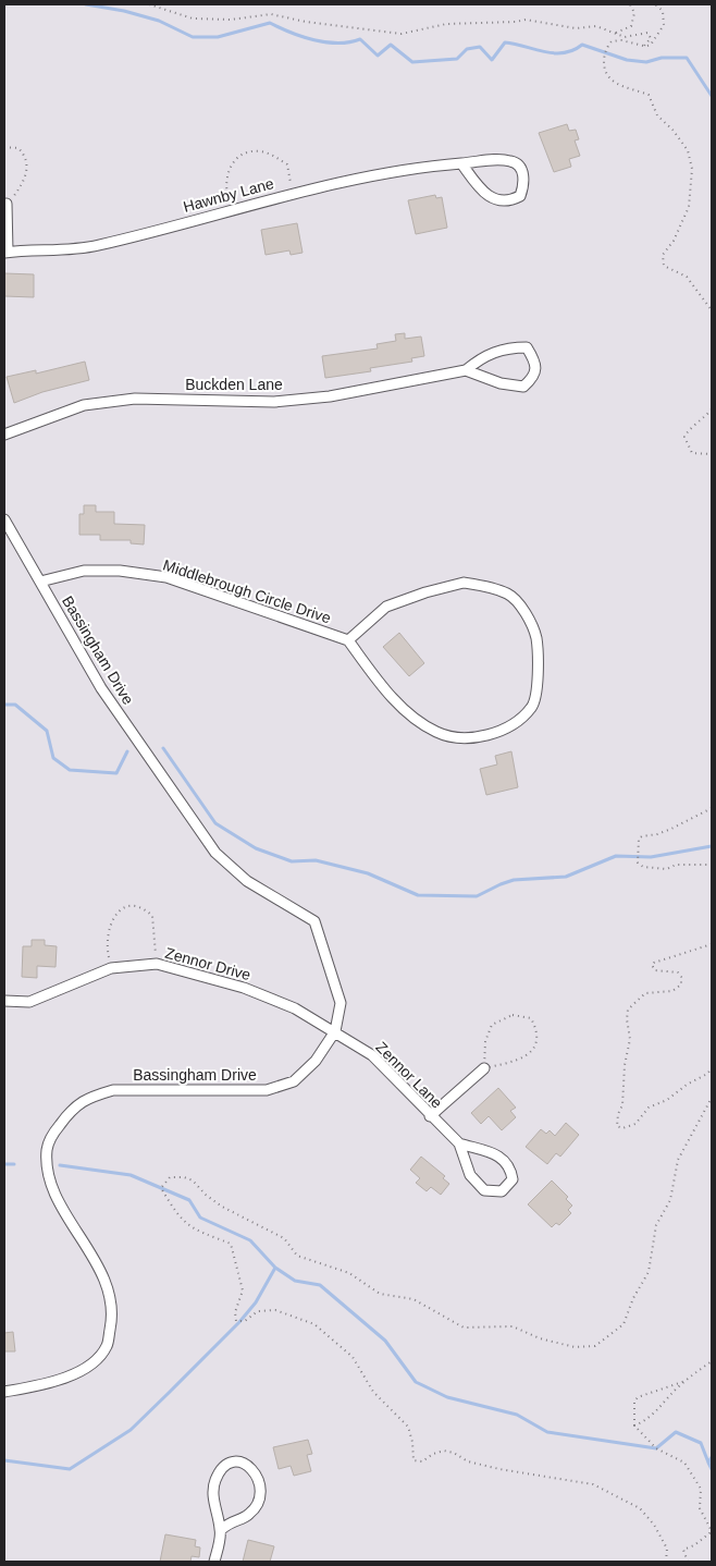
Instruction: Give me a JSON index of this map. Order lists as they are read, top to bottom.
{
  "streets": {
    "street": [
      "Hawnby Lane",
      "Buckden Lane",
      "Middlebrough Circle Drive",
      "Bassingham Drive",
      "Zennor Drive",
      "Zennor Lane"
    ]
  },
  "crossings": [
    ["Middlebrough Circle Drive", "Bassingham Drive"],
    ["Bassingham Drive", "Zennor Drive"],
    ["Bassingham Drive", "Zennor Lane"],
    ["Zennor Drive", "Zennor Lane"]
  ]
}
